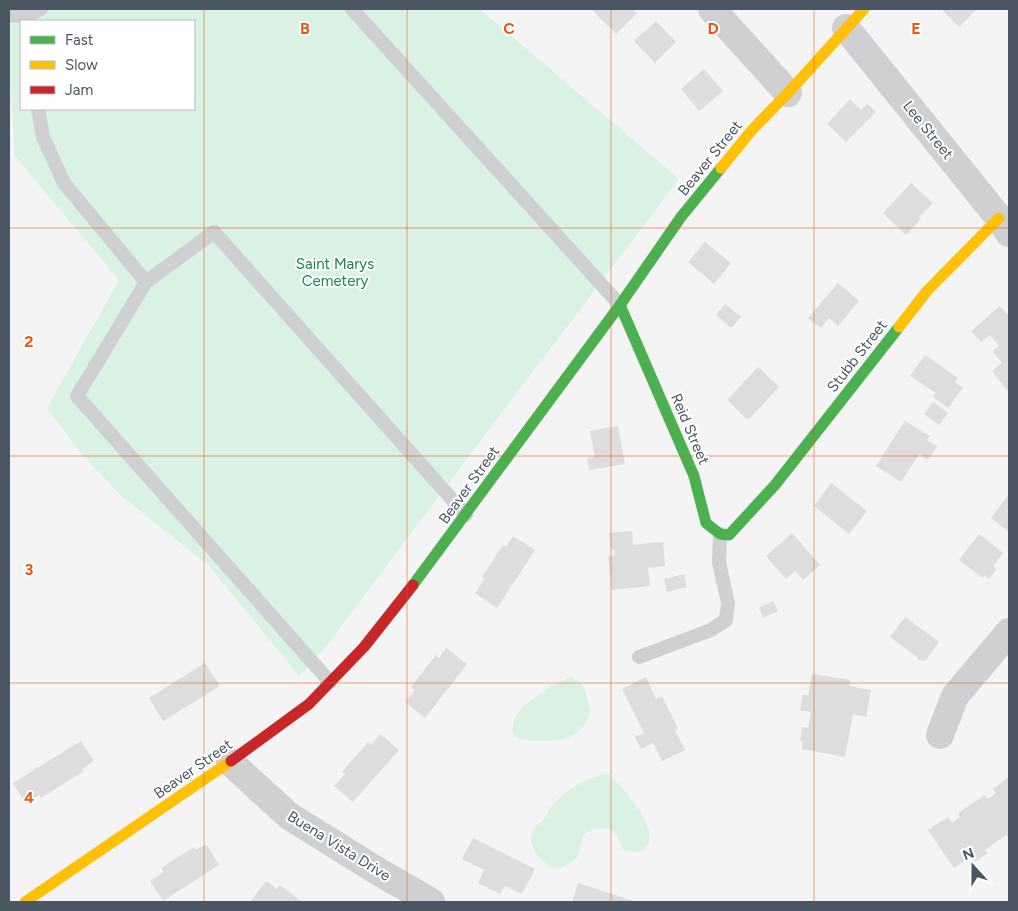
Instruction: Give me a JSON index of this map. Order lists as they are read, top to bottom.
{
  "streets": {
    "main road": ["Beaver Street", "Stubb Street", "Reid Street"],
    "street": ["Lee Street", "Buena Vista Drive"]
  },
  "crossings": [
    ["Lee Street", "Beaver Street"],
    ["Lee Street", "Stubb Street"],
    ["Beaver Street", "Reid Street"],
    ["Beaver Street", "Buena Vista Drive"],
    ["Stubb Street", "Reid Street"]
  ],
  "parks": ["Saint Marys Cemetery"],
  "legend": ["Fast", "Slow", "Jam"],
  "north": "top",
  "grid": {
    "columns": [
      "B",
      "C",
      "D",
      "E"
    ],
    "rows": ["2", "3", "4"]
  }
}
